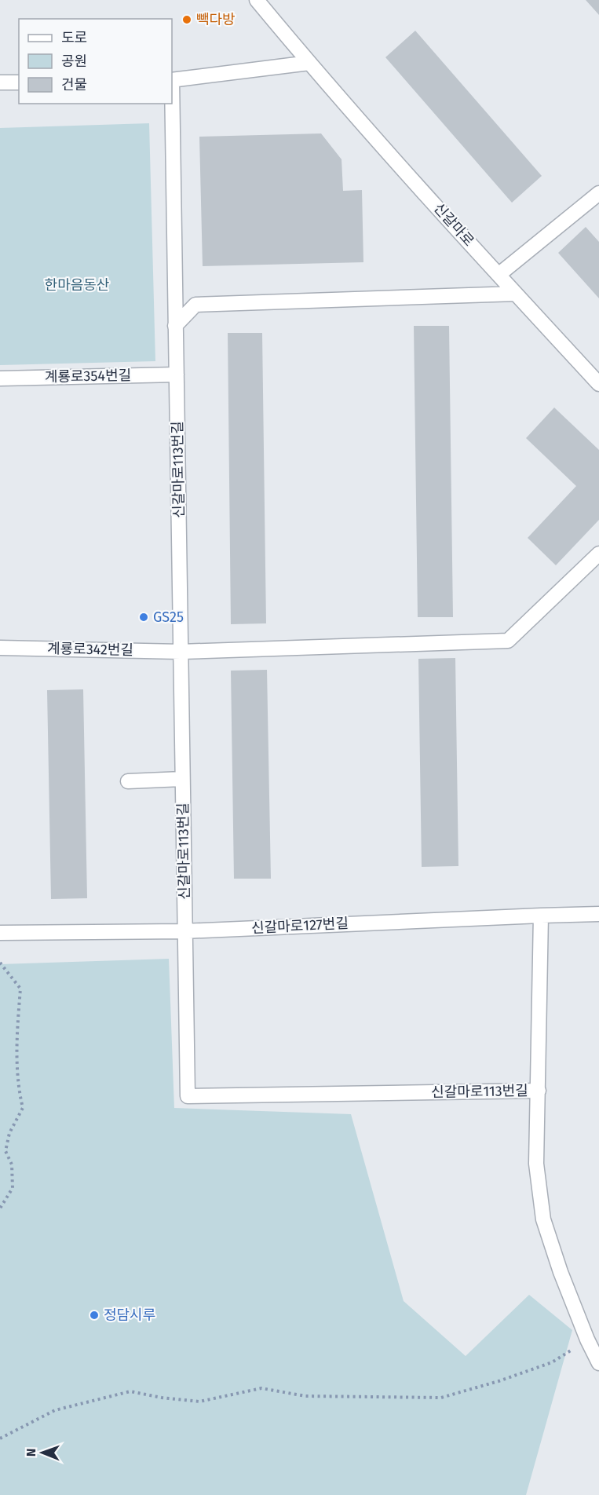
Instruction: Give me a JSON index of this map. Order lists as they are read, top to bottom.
{
  "streets": {
    "street": [
      "신갈마로",
      "계룡로354번길",
      "신갈마로113번길",
      "계룡로342번길",
      "신갈마로127번길"
    ]
  },
  "crossings": [
    ["계룡로354번길", "신갈마로113번길"],
    ["신갈마로113번길", "계룡로342번길"],
    ["신갈마로113번길", "신갈마로127번길"]
  ],
  "parks": ["한마음동산"],
  "places": ["빽다방", "GS25", "정담시루"],
  "legend": ["도로", "공원", "건물"],
  "north": "left"
}
